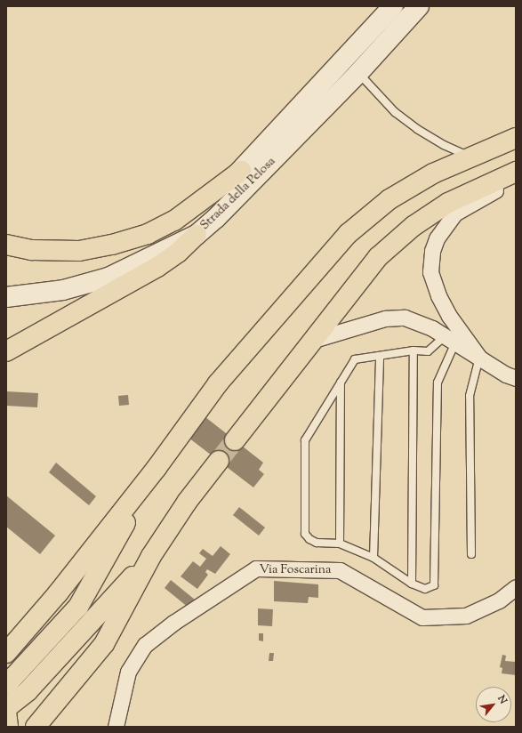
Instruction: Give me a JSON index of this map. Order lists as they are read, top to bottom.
{
  "streets": {
    "street": ["Strada della Pelosa", "Via Foscarina"]
  },
  "north": "top right"
}
